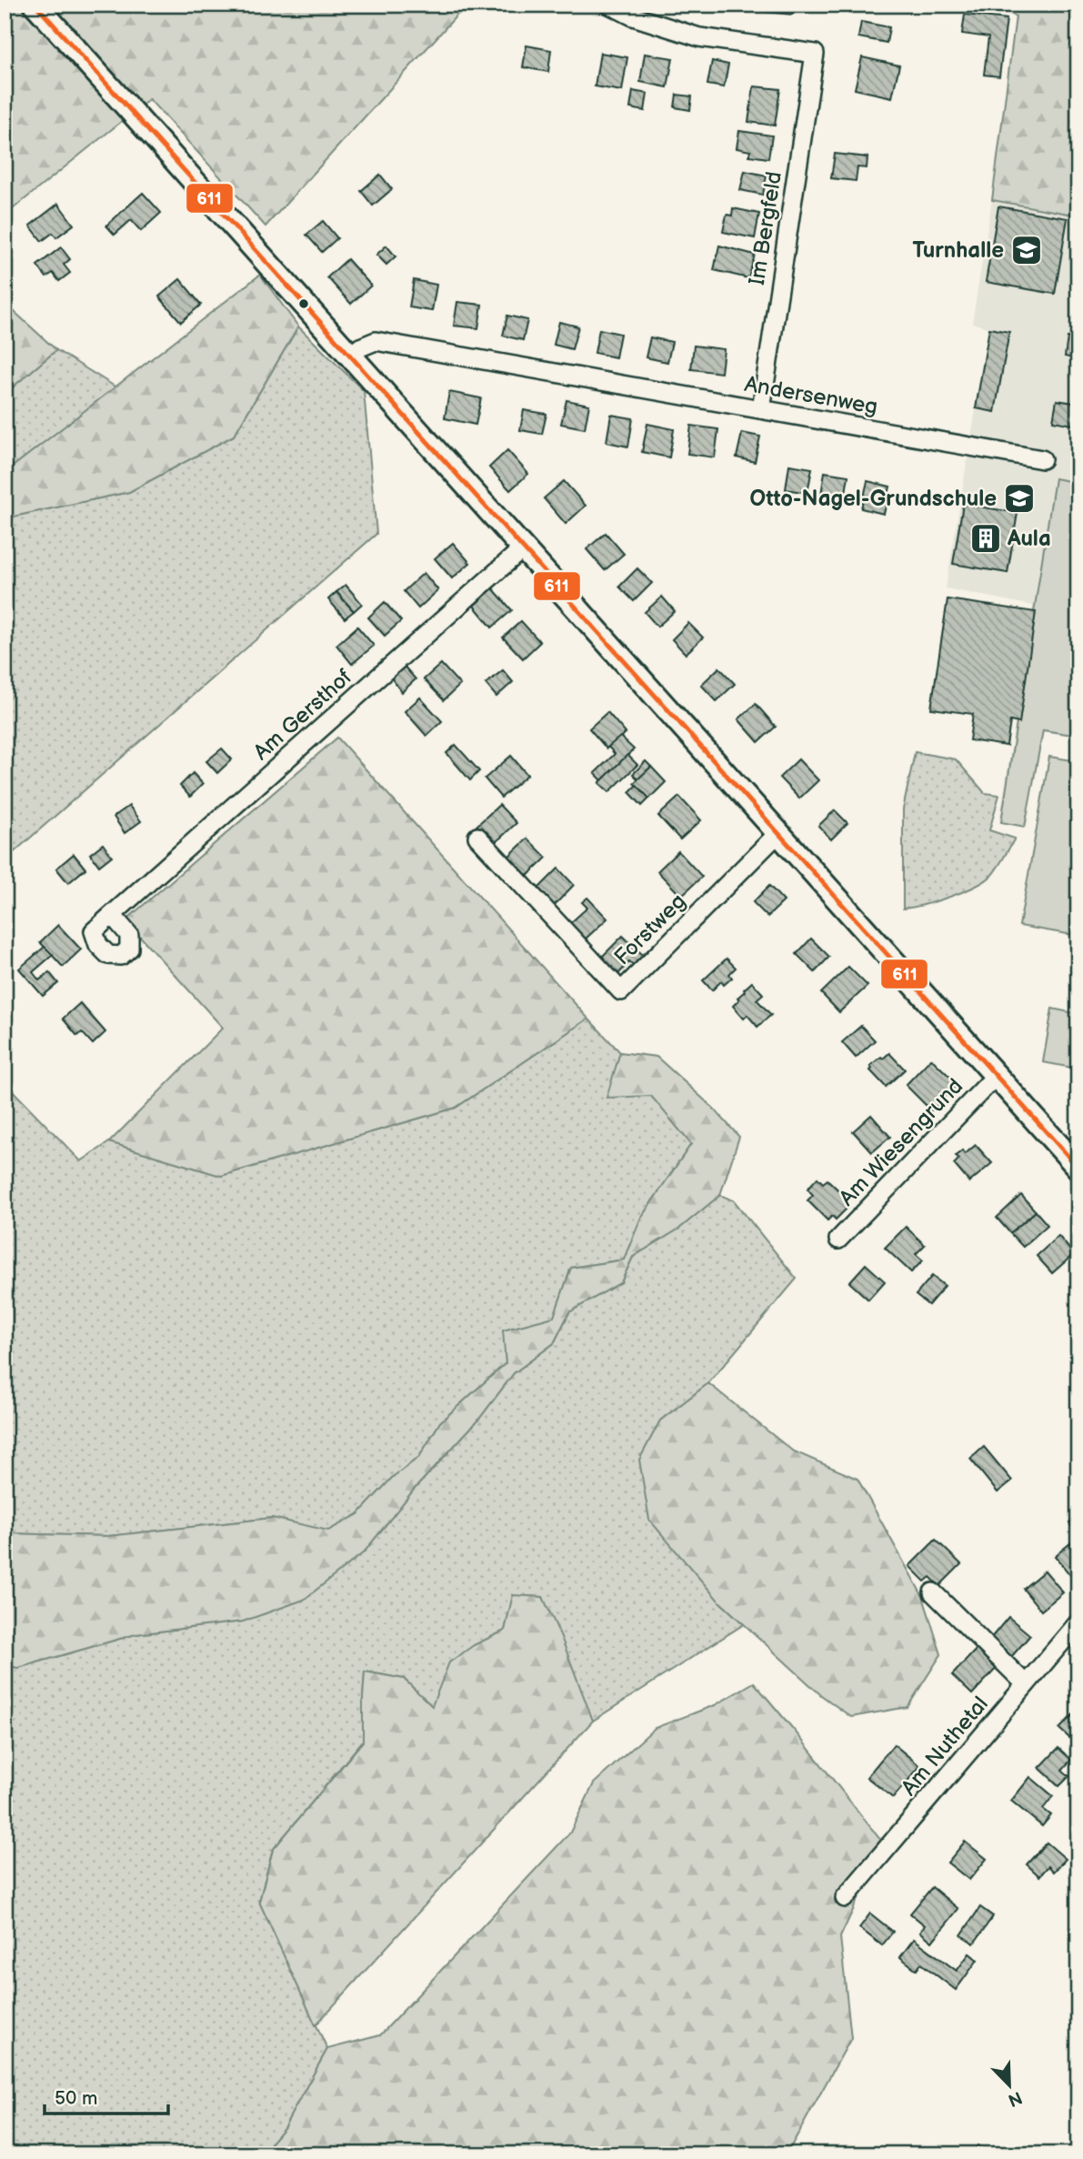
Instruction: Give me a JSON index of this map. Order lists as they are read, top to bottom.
{
  "streets": {
    "street": [
      "Im Bergfeld",
      "Andersenweg",
      "Am Gersthof",
      "Forstweg",
      "Am Wiesengrund",
      "Am Nuthetal"
    ]
  },
  "crossings": [
    ["Im Bergfeld", "Andersenweg"]
  ],
  "places": {
    "school or university": ["Turnhalle", "Otto-Nagel-Grundschule"],
    "building": ["Aula"]
  },
  "lines": ["transit line 611"],
  "scale_bar": "50 m",
  "north": "bottom right"
}
